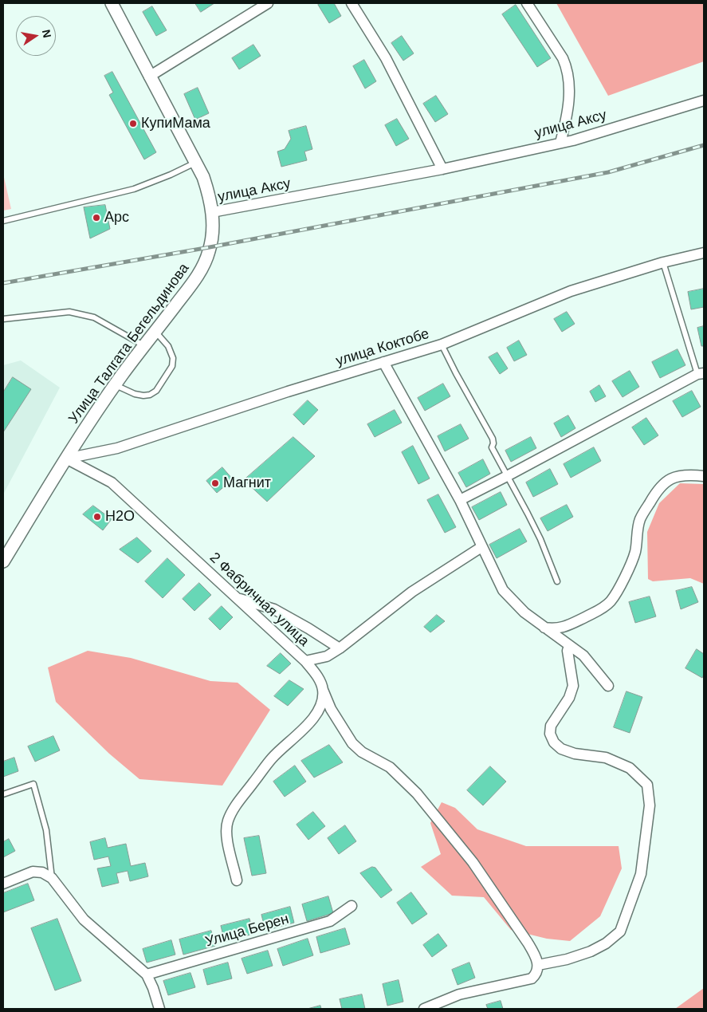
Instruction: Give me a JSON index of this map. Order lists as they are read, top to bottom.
{
  "streets": {
    "street": [
      "улица Аксу",
      "Улица Талгата Бегельдинова",
      "улица Коктобе",
      "2 Фабричная улица",
      "Улица Берен"
    ]
  },
  "crossings": [
    ["улица Аксу", "Улица Талгата Бегельдинова"],
    ["Улица Талгата Бегельдинова", "улица Коктобе"],
    ["Улица Талгата Бегельдинова", "2 Фабричная улица"],
    ["улица Коктобе", "2 Фабричная улица"]
  ],
  "places": [
    "КупиМама",
    "Арс",
    "Магнит",
    "H2O"
  ],
  "north": "right"
}
